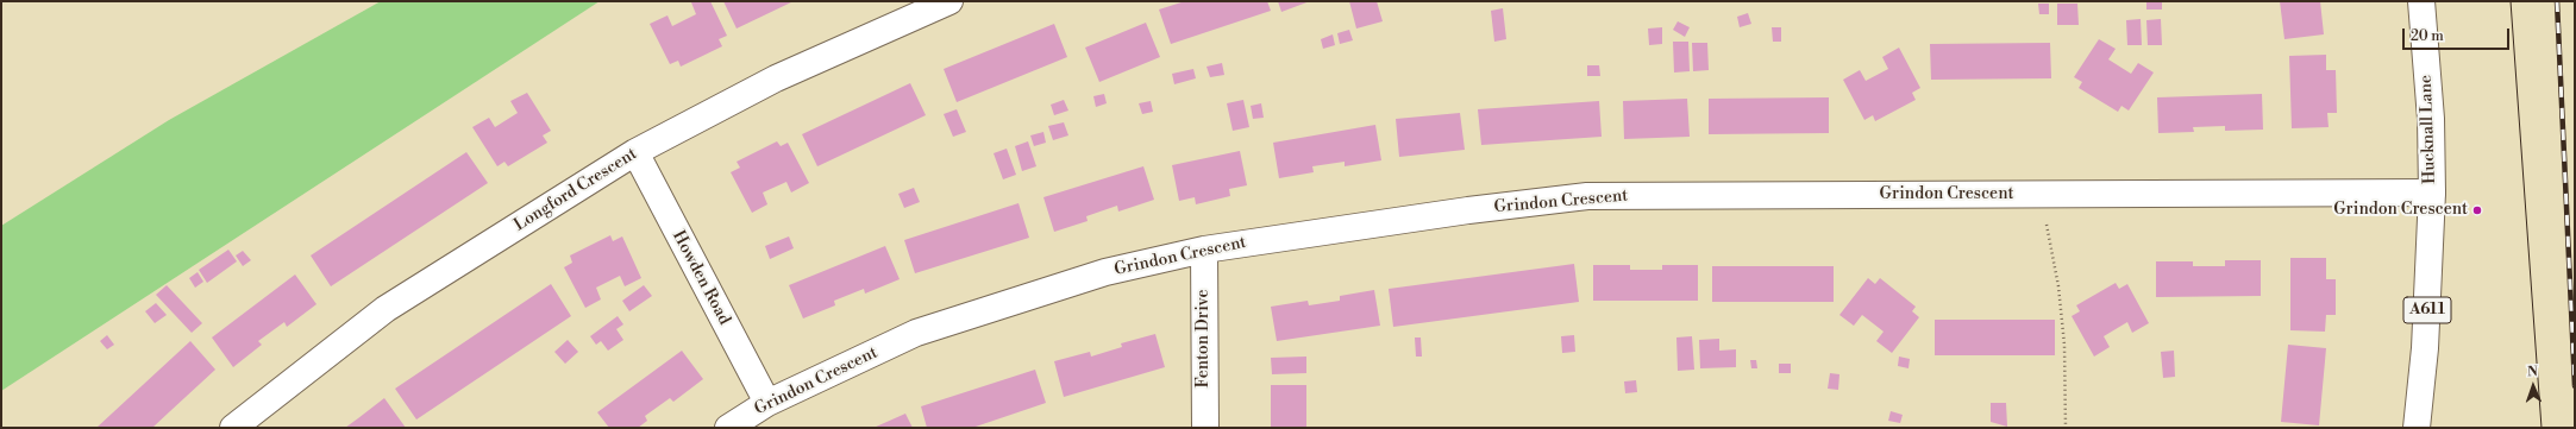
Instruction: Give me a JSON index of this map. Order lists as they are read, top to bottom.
{
  "streets": {
    "street": [
      "Hucknall Lane",
      "Longford Crescent",
      "Grindon Crescent",
      "Howden Road",
      "A611",
      "Fenton Drive"
    ]
  },
  "crossings": [
    ["Hucknall Lane", "Grindon Crescent"],
    ["Longford Crescent", "Howden Road"],
    ["Grindon Crescent", "Howden Road"],
    ["Grindon Crescent", "Fenton Drive"]
  ],
  "places": ["Grindon Crescent"],
  "scale_bar": "20 m",
  "north": "top"
}
